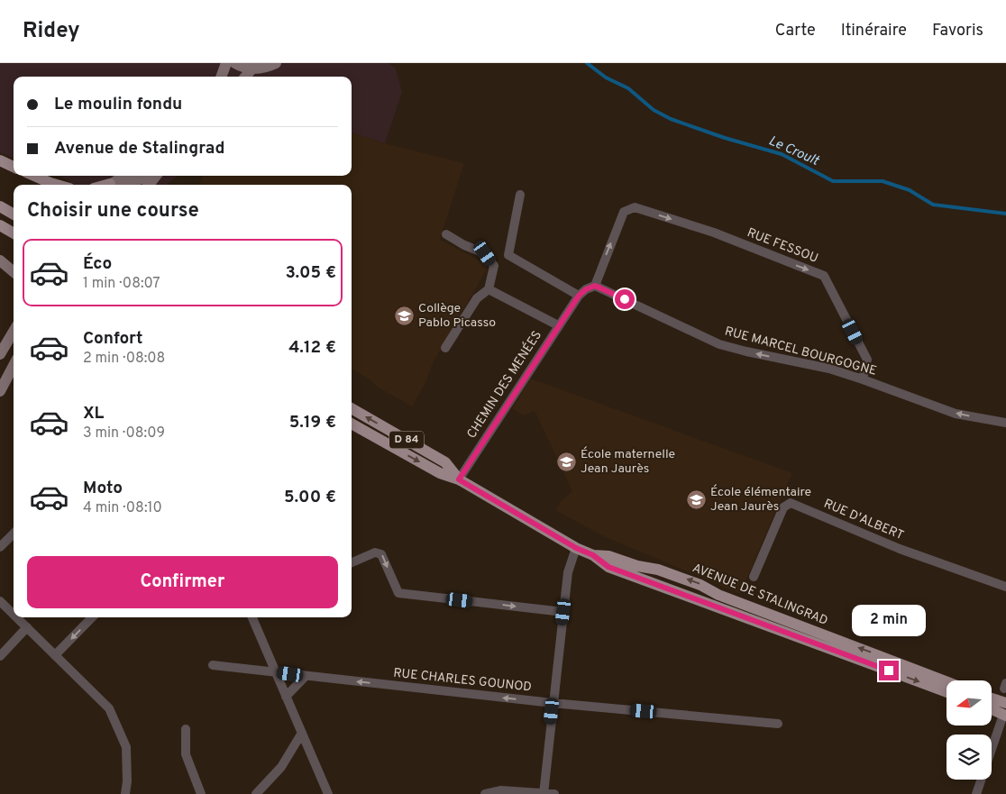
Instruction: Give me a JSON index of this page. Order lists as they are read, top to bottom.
{
  "streets": {
    "main road": ["D 84", "AVENUE DE STALINGRAD"],
    "street": [
      "RUE FESSOU",
      "RUE MARCEL BOURGOGNE",
      "CHEMIN DES MENÉES",
      "RUE D'ALBERT",
      "RUE CHARLES GOUNOD"
    ]
  },
  "crossings": [
    ["RUE FESSOU", "RUE MARCEL BOURGOGNE"],
    ["RUE FESSOU", "CHEMIN DES MENÉES"],
    ["RUE MARCEL BOURGOGNE", "CHEMIN DES MENÉES"],
    ["CHEMIN DES MENÉES", "AVENUE DE STALINGRAD"]
  ],
  "one_way": ["RUE MARCEL BOURGOGNE", "RUE CHARLES GOUNOD"],
  "water": ["Le Croult"],
  "places": {
    "school or university": ["Collège Pablo Picasso", "École maternelle Jean Jaurès", "École élémentaire Jean Jaurès"]
  },
  "north": "left",
  "page": {
    "header": "Ridey",
    "nav": ["Carte", "Itinéraire", "Favoris"],
    "banner": ["Le moulin fondu", "Avenue de Stalingrad"],
    "heading": "Choisir une course",
    "list": [
      {
        "name": "Éco",
        "note": "1 min · 08:07",
        "value": "3.05 €"
      },
      {
        "name": "Confort",
        "note": "2 min · 08:08",
        "value": "4.12 €"
      },
      {
        "name": "XL",
        "note": "3 min · 08:09",
        "value": "5.19 €"
      },
      {
        "name": "Moto",
        "note": "4 min · 08:10",
        "value": "5.00 €"
      }
    ],
    "buttons": "Confirmer",
    "bubble": "2 min"
  }
}
